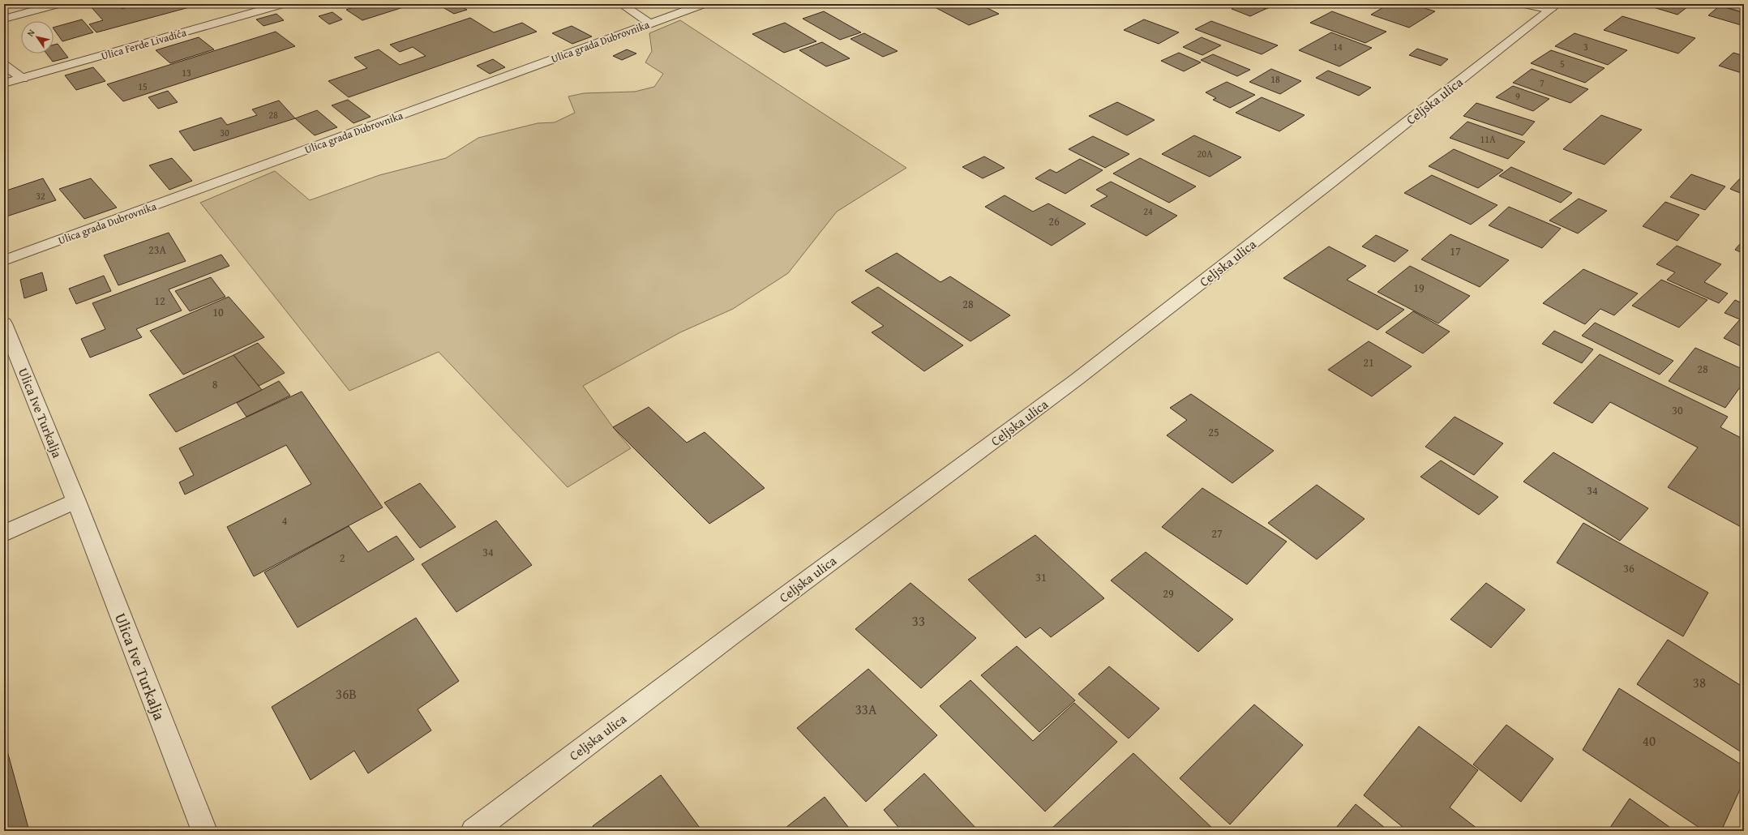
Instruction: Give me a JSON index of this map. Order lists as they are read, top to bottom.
{
  "streets": {
    "street": [
      "Ulica grada Dubrovnika",
      "Ulica Ferde Livadića",
      "Celjska ulica",
      "Ulica Ive Turkalja"
    ]
  },
  "house_numbers": [
    "14",
    "3",
    "5",
    "13",
    "18",
    "7",
    "15",
    "9",
    "28",
    "30",
    "11A",
    "20A",
    "32",
    "24",
    "26",
    "23A",
    "17",
    "19",
    "12",
    "28",
    "10",
    "21",
    "28",
    "8",
    "30",
    "25",
    "34",
    "4",
    "27",
    "34",
    "2",
    "36",
    "31",
    "29",
    "33",
    "38",
    "36B",
    "33A",
    "40"
  ],
  "north": "top left"
}
